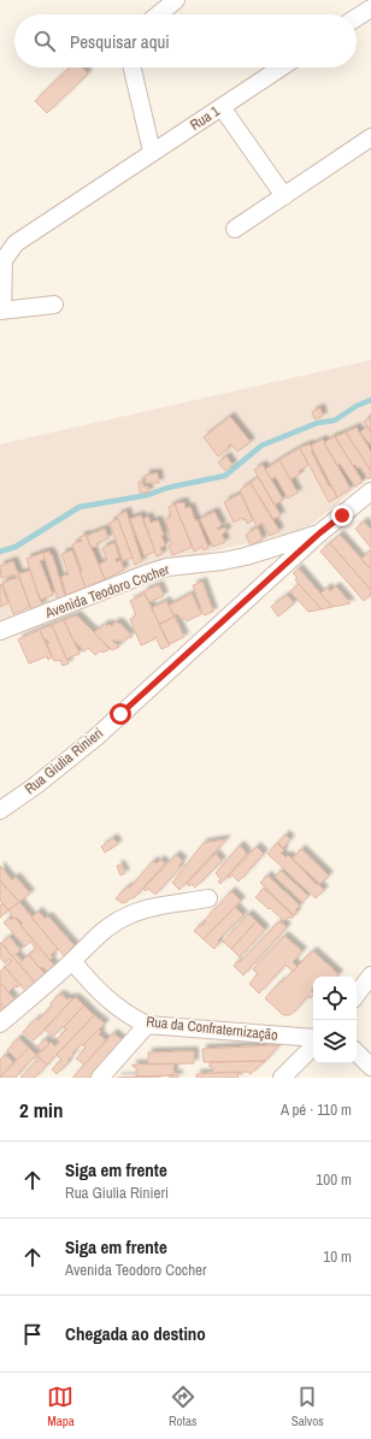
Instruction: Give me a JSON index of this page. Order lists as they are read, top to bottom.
{
  "streets": {
    "street": [
      "Rua 1",
      "Avenida Teodoro Cocher",
      "Rua Giulia Rinieri",
      "Rua da Confraternização"
    ]
  },
  "crossings": [
    ["Avenida Teodoro Cocher", "Rua Giulia Rinieri"]
  ],
  "page": {
    "search": "Pesquisar aqui",
    "heading": ["2 min", "A pé · 110 m"],
    "list": [
      ["Siga em frente", "Rua Giulia Rinieri", "100 m"],
      ["Siga em frente", "Avenida Teodoro Cocher", "10 m"],
      "Chegada ao destino"
    ],
    "nav": ["Mapa", "Rotas", "Salvos"]
  }
}
